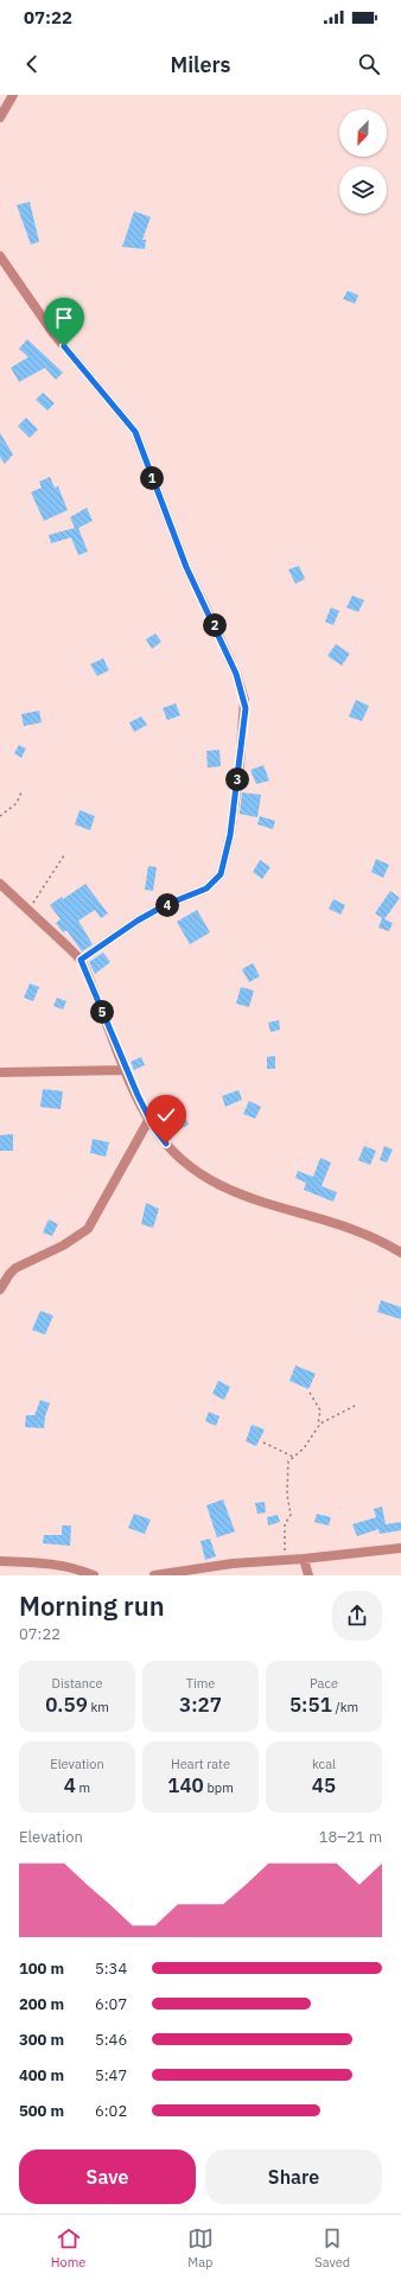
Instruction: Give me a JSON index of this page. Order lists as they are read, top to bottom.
{
  "north": "bottom left",
  "page": {
    "status": "07:22",
    "header": "Milers",
    "pins": [
      "1",
      "2",
      "3",
      "4",
      "5"
    ],
    "heading": ["Morning run", "07:22"],
    "stats": [
      ["Distance", "0.59 km"],
      ["Time", "3:27"],
      ["Pace", "5:51 /km"],
      ["Elevation", "4 m"],
      ["Heart rate", "140 bpm"],
      ["kcal", "45"]
    ],
    "chart": ["Elevation", "18–21 m"],
    "list": [
      {
        "name": "100 m",
        "note": "5:34"
      },
      {
        "name": "200 m",
        "note": "6:07"
      },
      {
        "name": "300 m",
        "note": "5:46"
      },
      {
        "name": "400 m",
        "note": "5:47"
      },
      {
        "name": "500 m",
        "note": "6:02"
      }
    ],
    "buttons": ["Save", "Share"],
    "tabs": ["Home", "Map", "Saved"]
  }
}
